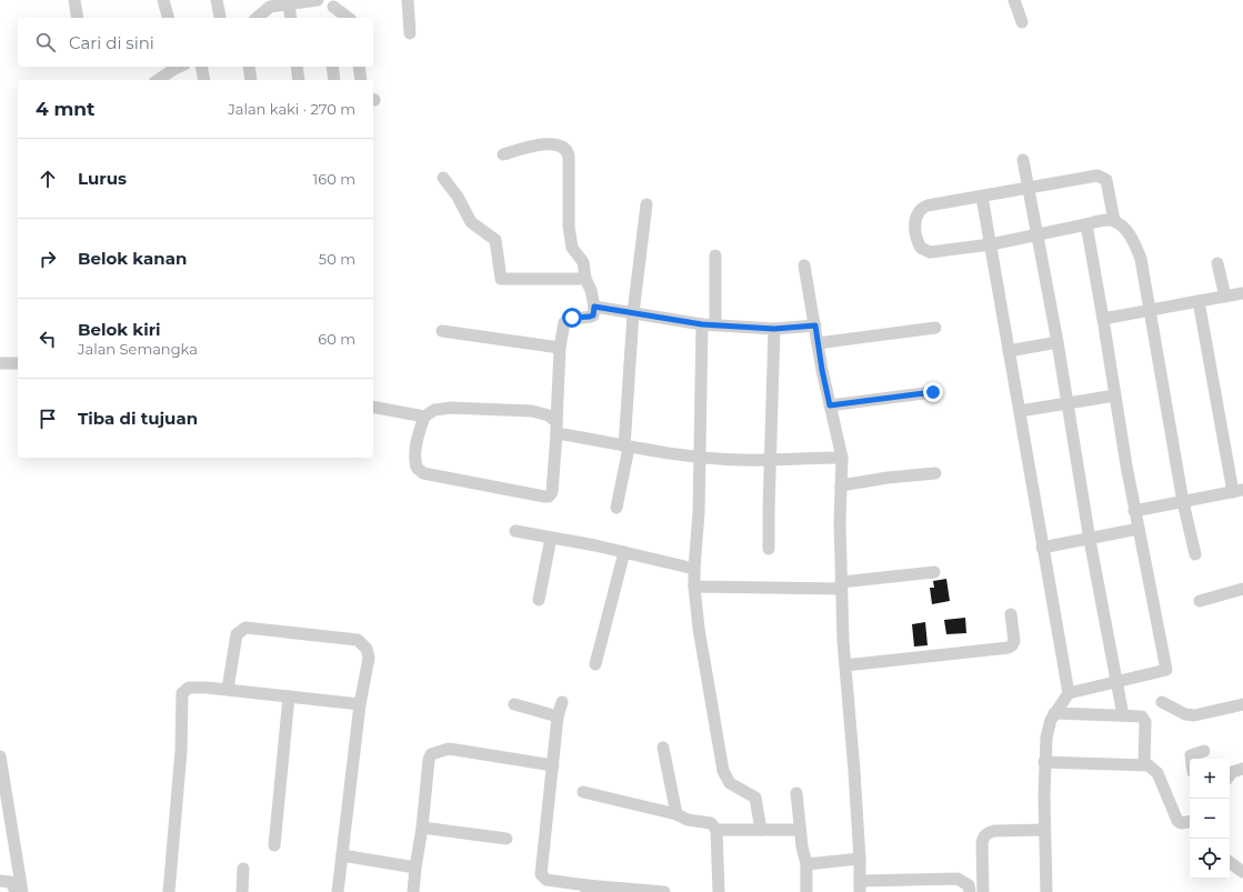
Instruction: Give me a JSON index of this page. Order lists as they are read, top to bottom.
{
  "page": {
    "search": "Cari di sini",
    "heading": ["4 mnt", "Jalan kaki · 270 m"],
    "list": [
      ["Lurus", "160 m"],
      ["Belok kanan", "50 m"],
      ["Belok kiri", "Jalan Semangka", "60 m"],
      "Tiba di tujuan"
    ],
    "map_buttons": ["+", "−"]
  }
}
